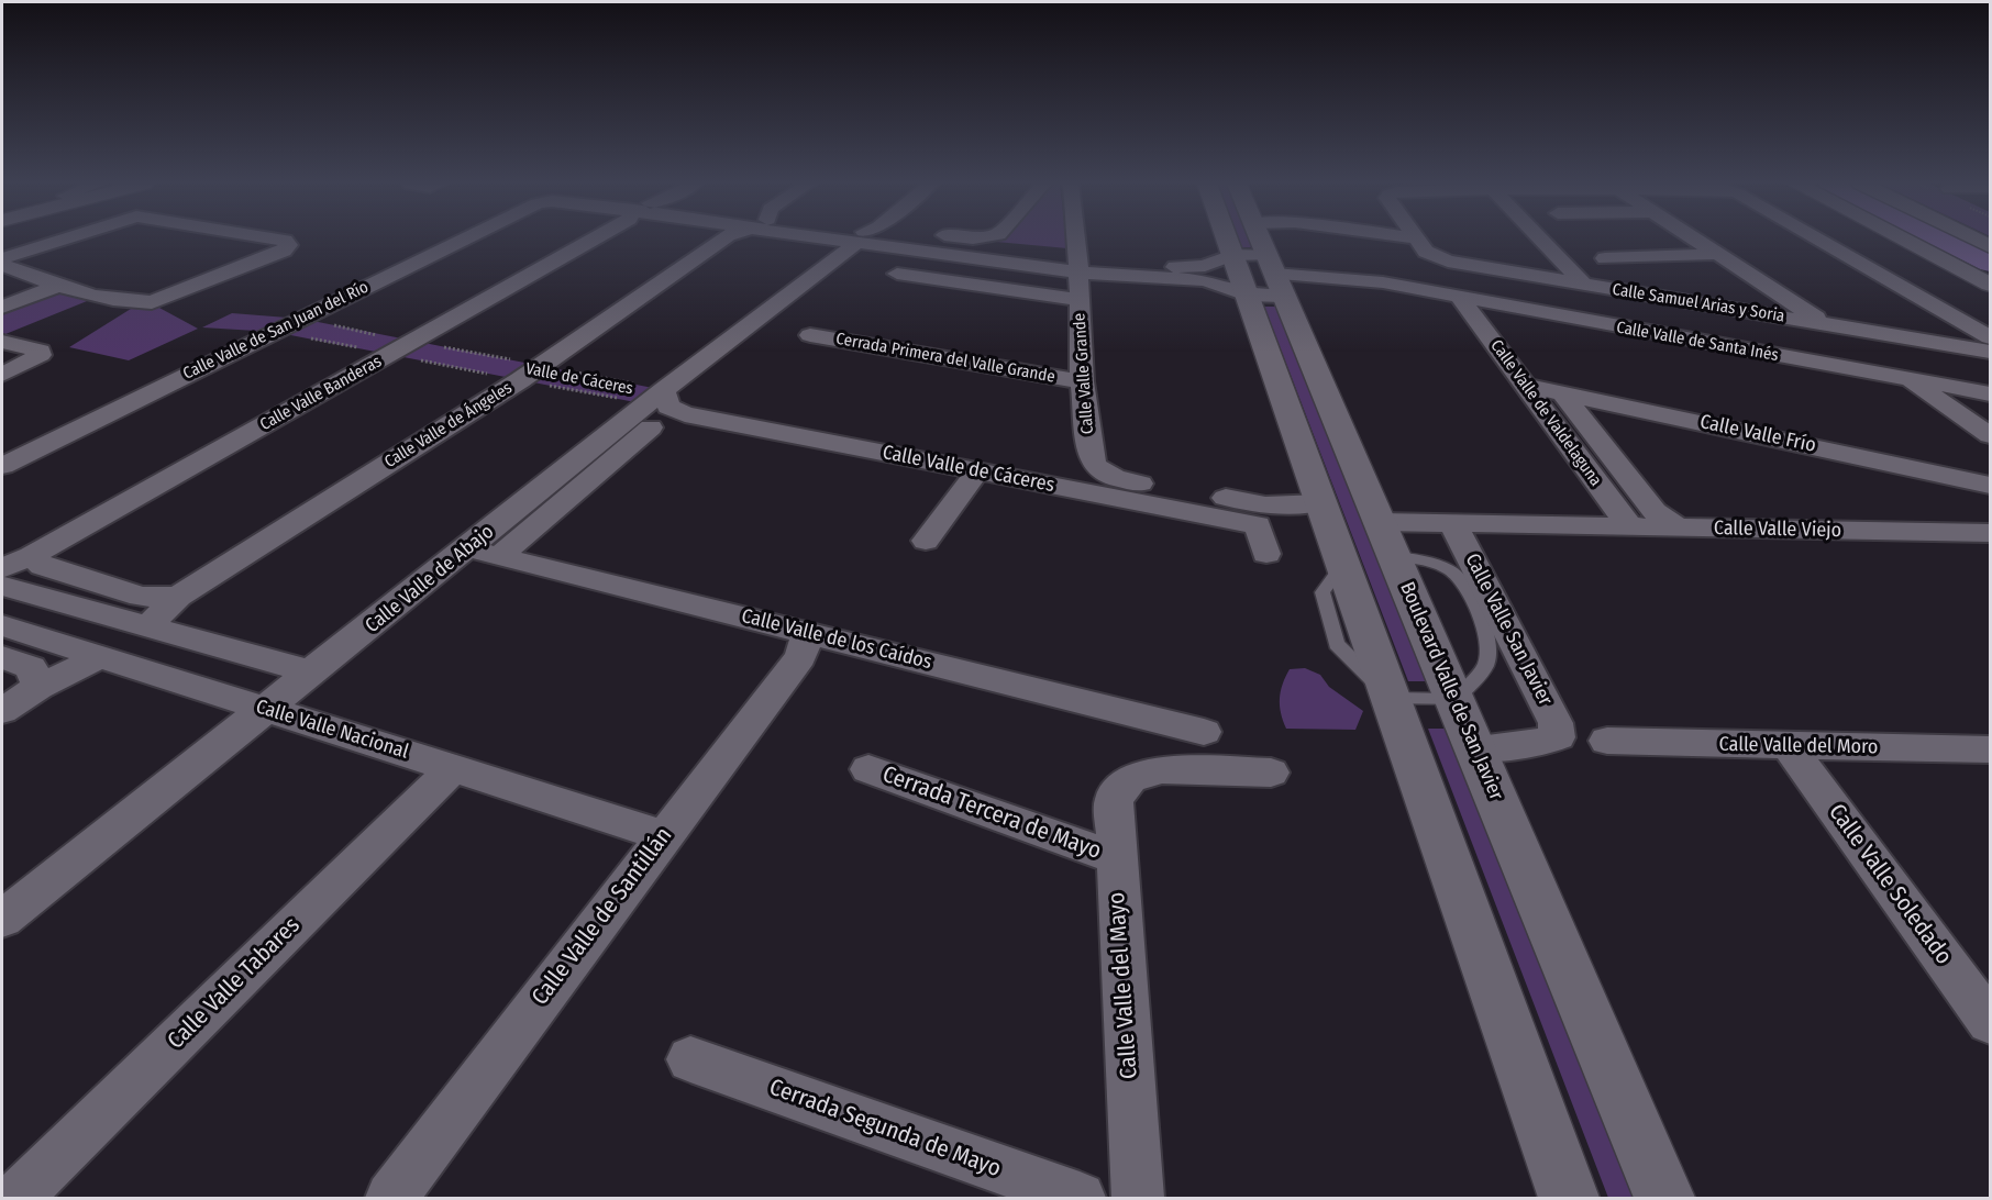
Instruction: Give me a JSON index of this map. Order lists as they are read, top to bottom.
{
  "streets": {
    "main road": ["Boulevard Valle de San Javier"],
    "street": [
      "Calle Samuel Arias y Soria",
      "Calle Valle de San Juan del Río",
      "Calle Valle de Santa Inés",
      "Cerrada Primera del Valle Grande",
      "Calle Valle Grande",
      "Calle Valle Banderas",
      "Calle Valle de Valdelaguna",
      "Calle Valle de Ángeles",
      "Calle Valle Frío",
      "Calle Valle de Cáceres",
      "Calle Valle Viejo",
      "Calle Valle de Abajo",
      "Calle Valle San Javier",
      "Calle Valle de los Caídos",
      "Calle Valle Nacional",
      "Calle Valle del Moro",
      "Cerrada Tercera de Mayo",
      "Calle Valle Soledado",
      "Calle Valle de Santillán",
      "Calle Valle Tabares",
      "Calle Valle del Mayo",
      "Cerrada Segunda de Mayo"
    ],
    "path": ["Valle de Cáceres"]
  },
  "crossings": [
    ["Calle Valle de San Juan del Río", "Valle de Cáceres"],
    ["Calle Valle de Santa Inés", "Calle Valle Grande"],
    ["Calle Valle de Santa Inés", "Calle Valle de Valdelaguna"],
    ["Calle Valle de Santa Inés", "Boulevard Valle de San Javier"],
    ["Cerrada Primera del Valle Grande", "Calle Valle Grande"],
    ["Calle Valle Grande", "Boulevard Valle de San Javier"],
    ["Valle de Cáceres", "Calle Valle Banderas"],
    ["Valle de Cáceres", "Calle Valle de Ángeles"],
    ["Valle de Cáceres", "Calle Valle de Abajo"],
    ["Calle Valle de Valdelaguna", "Calle Valle Frío"],
    ["Calle Valle de Valdelaguna", "Calle Valle Viejo"],
    ["Calle Valle de Cáceres", "Calle Valle de Abajo"],
    ["Calle Valle Viejo", "Calle Valle San Javier"],
    ["Calle Valle Viejo", "Boulevard Valle de San Javier"],
    ["Calle Valle de Abajo", "Calle Valle de los Caídos"],
    ["Calle Valle de Abajo", "Calle Valle Nacional"],
    ["Calle Valle San Javier", "Boulevard Valle de San Javier"],
    ["Calle Valle de los Caídos", "Calle Valle de Santillán"],
    ["Calle Valle Nacional", "Calle Valle de Santillán"],
    ["Calle Valle Nacional", "Calle Valle Tabares"],
    ["Calle Valle del Moro", "Calle Valle Soledado"],
    ["Cerrada Tercera de Mayo", "Calle Valle del Mayo"]
  ]
}
